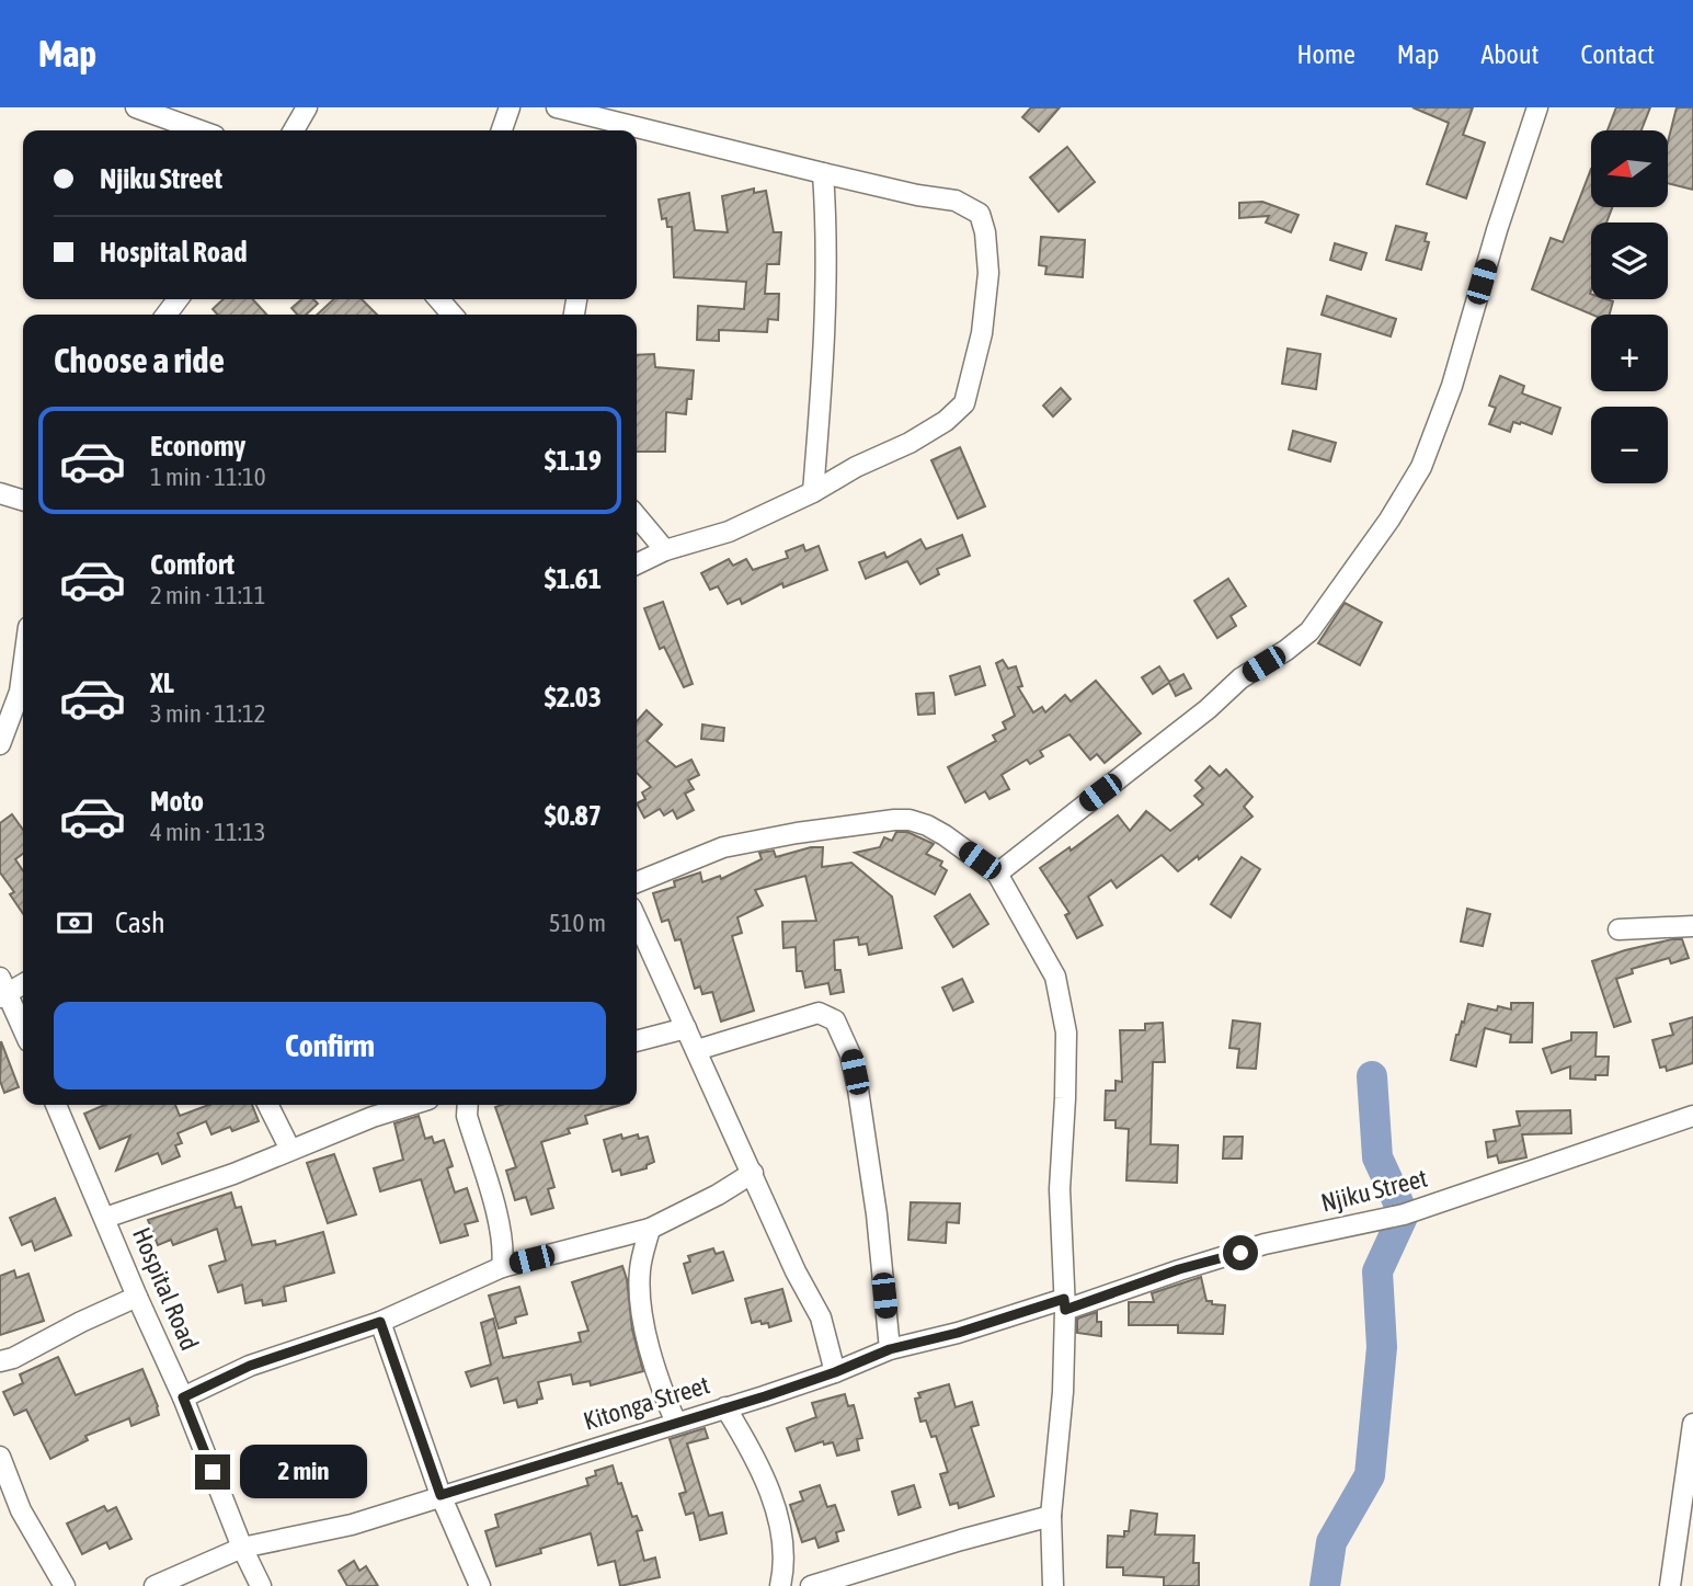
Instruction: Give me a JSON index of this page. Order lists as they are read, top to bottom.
{
  "streets": {
    "street": ["Njiku Street", "Hospital Road", "Kitonga Street"]
  },
  "crossings": [
    ["Njiku Street", "Kitonga Street"],
    ["Hospital Road", "Kitonga Street"]
  ],
  "north": "left",
  "page": {
    "header": "Map",
    "nav": [
      "Home",
      "Map",
      "About",
      "Contact"
    ],
    "map_buttons": ["+", "−"],
    "banner": ["Njiku Street", "Hospital Road"],
    "heading": "Choose a ride",
    "list": [
      {
        "name": "Economy",
        "note": "1 min · 11:10",
        "value": "$1.19"
      },
      {
        "name": "Comfort",
        "note": "2 min · 11:11",
        "value": "$1.61"
      },
      {
        "name": "XL",
        "note": "3 min · 11:12",
        "value": "$2.03"
      },
      {
        "name": "Moto",
        "note": "4 min · 11:13",
        "value": "$0.87"
      }
    ],
    "pay": ["Cash", "510 m"],
    "buttons": "Confirm",
    "bubble": "2 min"
  }
}
